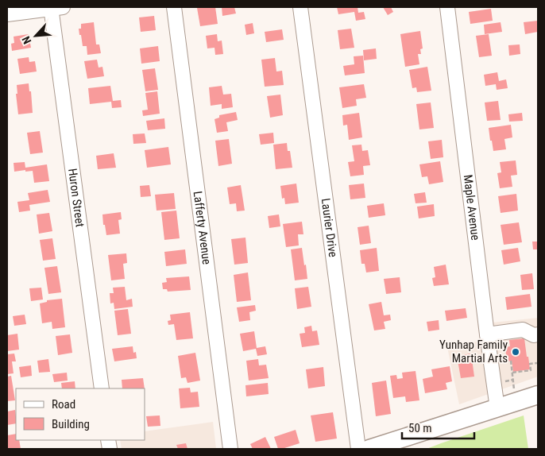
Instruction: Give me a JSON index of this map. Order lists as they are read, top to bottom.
{
  "streets": {
    "street": [
      "Huron Street",
      "Maple Avenue",
      "Lafferty Avenue",
      "Laurier Drive"
    ]
  },
  "places": ["Yunhap Family Martial Arts"],
  "legend": ["Road", "Building"],
  "scale_bar": "50 m",
  "north": "bottom left"
}
